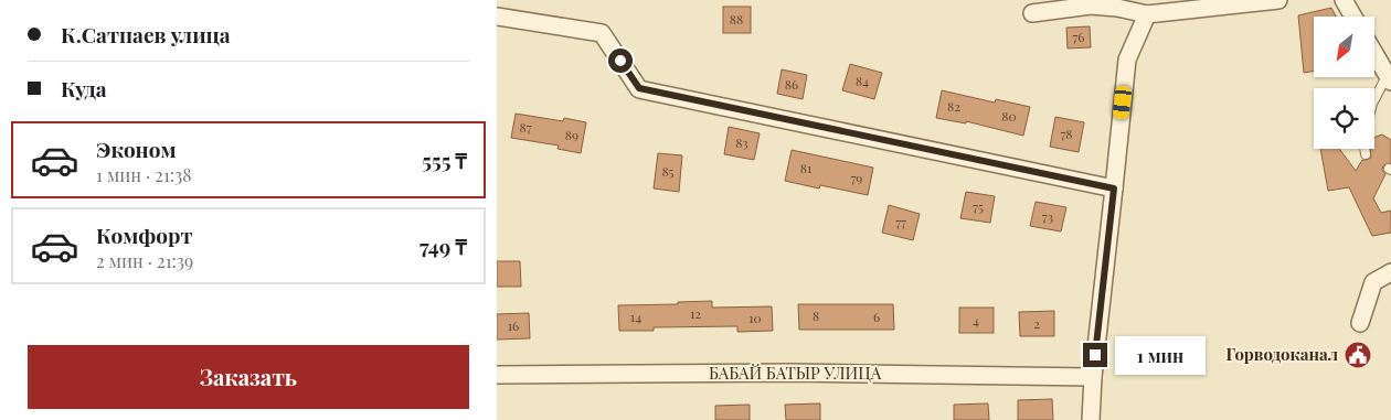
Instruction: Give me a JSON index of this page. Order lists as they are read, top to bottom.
{
  "streets": {
    "street": ["БАБАЙ БАТЫР УЛИЦА"]
  },
  "places": {
    "public building": ["Горводоканал"]
  },
  "house_numbers": [
    "88",
    "76",
    "84",
    "86",
    "82",
    "80",
    "87",
    "78",
    "89",
    "83",
    "81",
    "85",
    "79",
    "75",
    "73",
    "77",
    "12",
    "8",
    "14",
    "6",
    "10",
    "4",
    "2",
    "16"
  ],
  "north": "bottom left",
  "page": {
    "banner": ["К.Сатпаев улица", "Куда"],
    "list": [
      {
        "name": "Эконом",
        "note": "1 мин · 21:38",
        "value": "555 ₸"
      },
      {
        "name": "Комфорт",
        "note": "2 мин · 21:39",
        "value": "749 ₸"
      }
    ],
    "buttons": "Заказать",
    "bubble": "1 мин"
  }
}
